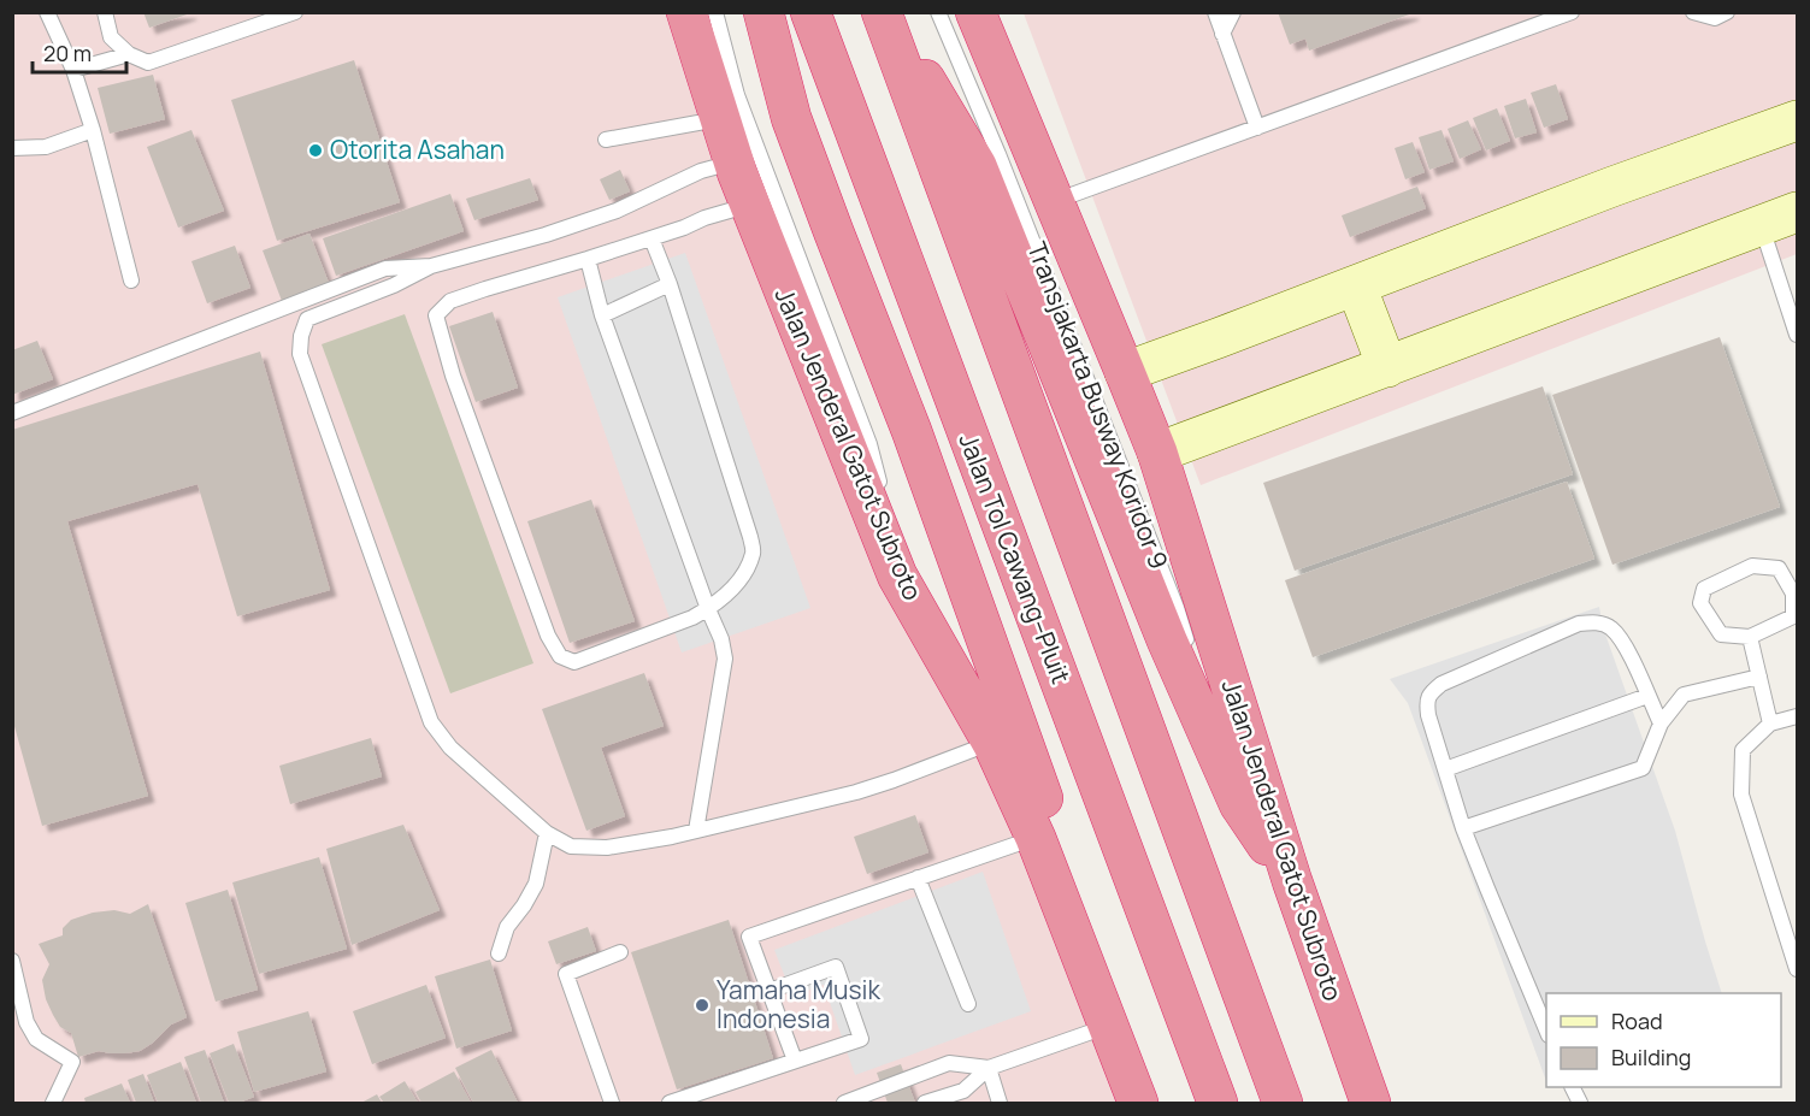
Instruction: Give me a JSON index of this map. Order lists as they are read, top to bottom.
{
  "streets": {
    "highway": ["Jalan Jenderal Gatot Subroto", "Jalan Tol Cawang–Pluit"],
    "lane": ["Transjakarta Busway Koridor 9"]
  },
  "places": ["Otorita Asahan", "Yamaha Musik Indonesia"],
  "legend": ["Road", "Building"],
  "scale_bar": "20 m"
}
